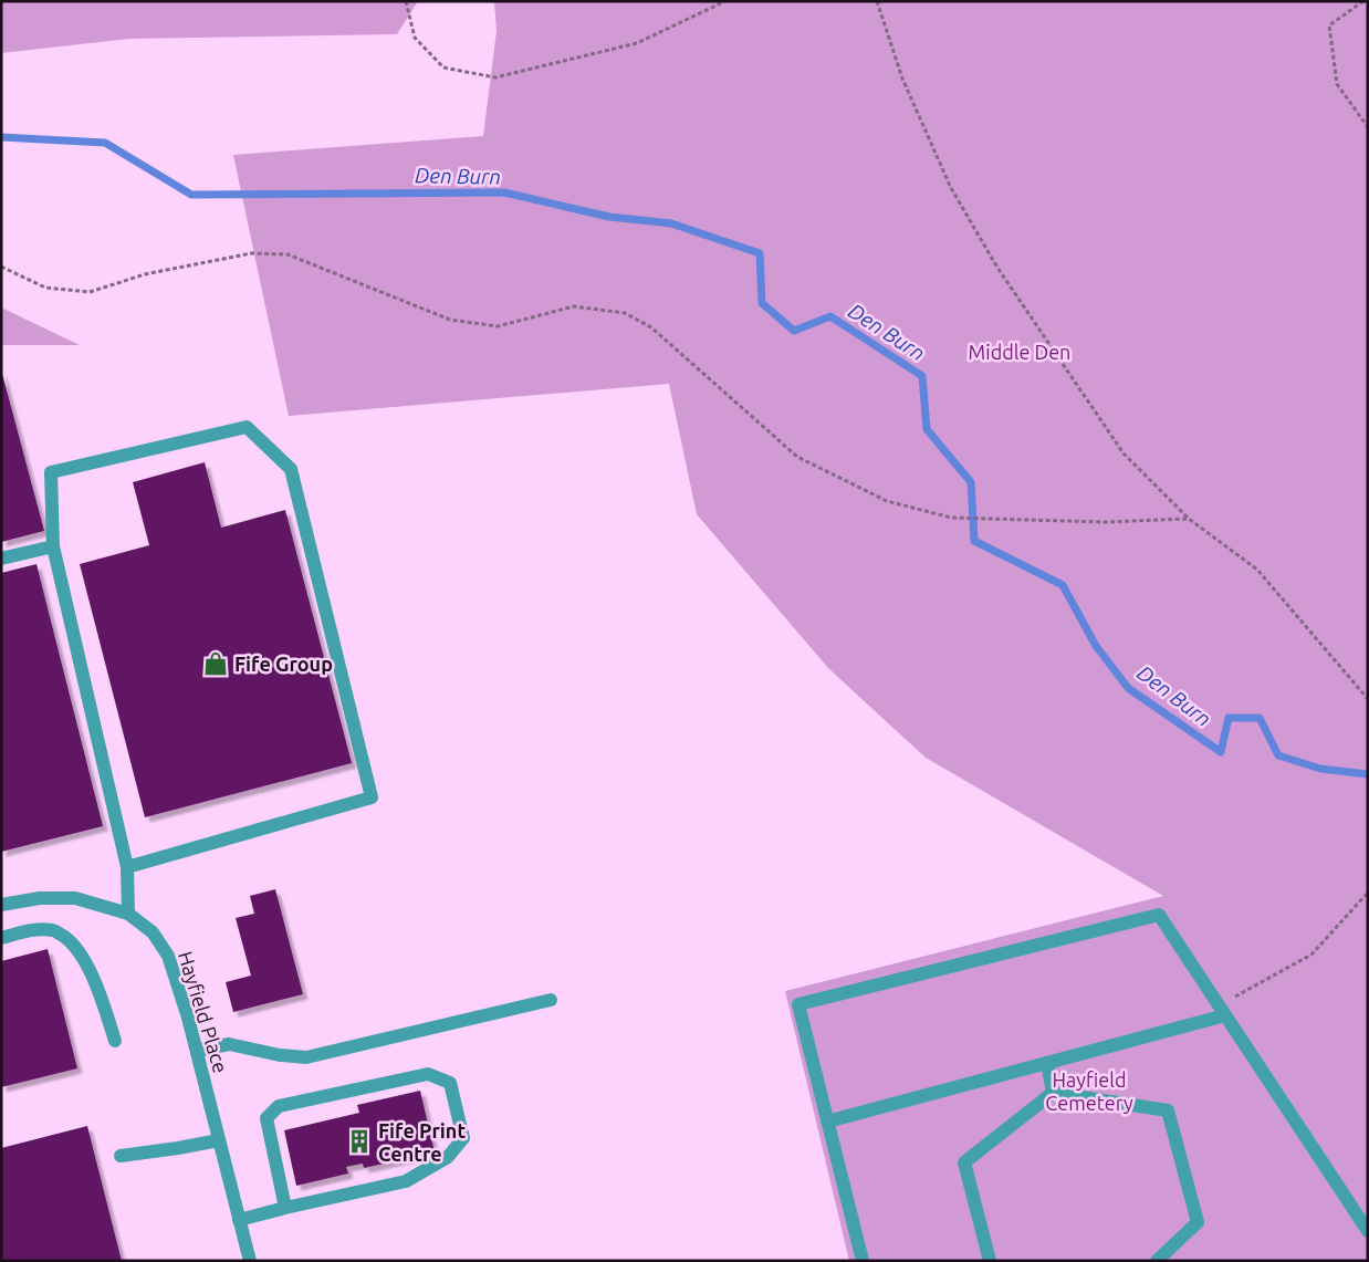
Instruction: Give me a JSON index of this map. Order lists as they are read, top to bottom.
{
  "streets": {
    "street": ["Hayfield Place"]
  },
  "water": ["Den Burn"],
  "parks": ["Middle Den", "Hayfield Cemetery"],
  "places": {
    "shop": ["Fife Group"],
    "building": ["Fife Print Centre"]
  }
}
